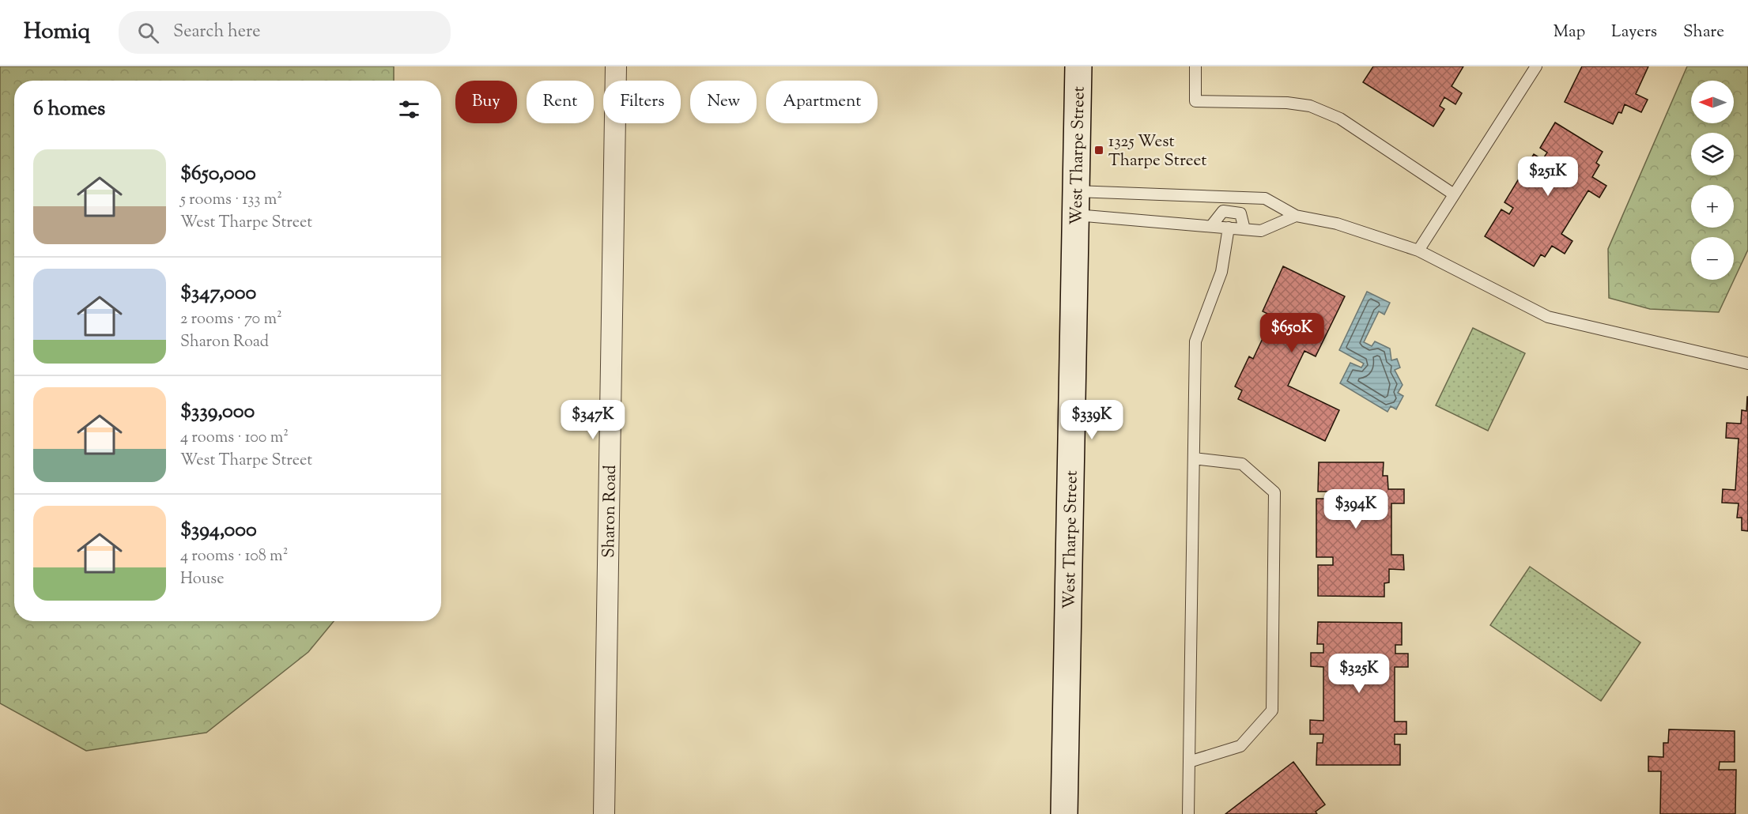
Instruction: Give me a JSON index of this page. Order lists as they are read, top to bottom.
{
  "streets": {
    "main road": ["West Tharpe Street"],
    "street": ["Sharon Road"]
  },
  "places": {
    "transit": ["1325 West Tharpe Street"]
  },
  "north": "left",
  "page": {
    "header": "Homiq",
    "search": "Search here",
    "nav": ["Map", "Layers", "Share"],
    "map_buttons": ["+", "−"],
    "chip": [
      "Buy",
      "Rent",
      "Filters",
      "New",
      "Apartment"
    ],
    "heading": "6 homes",
    "list": [
      {
        "name": "$650,000",
        "note": "5 rooms · 133 m² · West Tharpe Street"
      },
      {
        "name": "$347,000",
        "note": "2 rooms · 70 m² · Sharon Road"
      },
      {
        "name": "$339,000",
        "note": "4 rooms · 100 m² · West Tharpe Street"
      },
      {
        "name": "$394,000",
        "note": "4 rooms · 108 m² · House"
      }
    ],
    "price": [
      "$251K",
      "$650K",
      "$347K",
      "$339K",
      "$394K",
      "$325K"
    ]
  }
}
